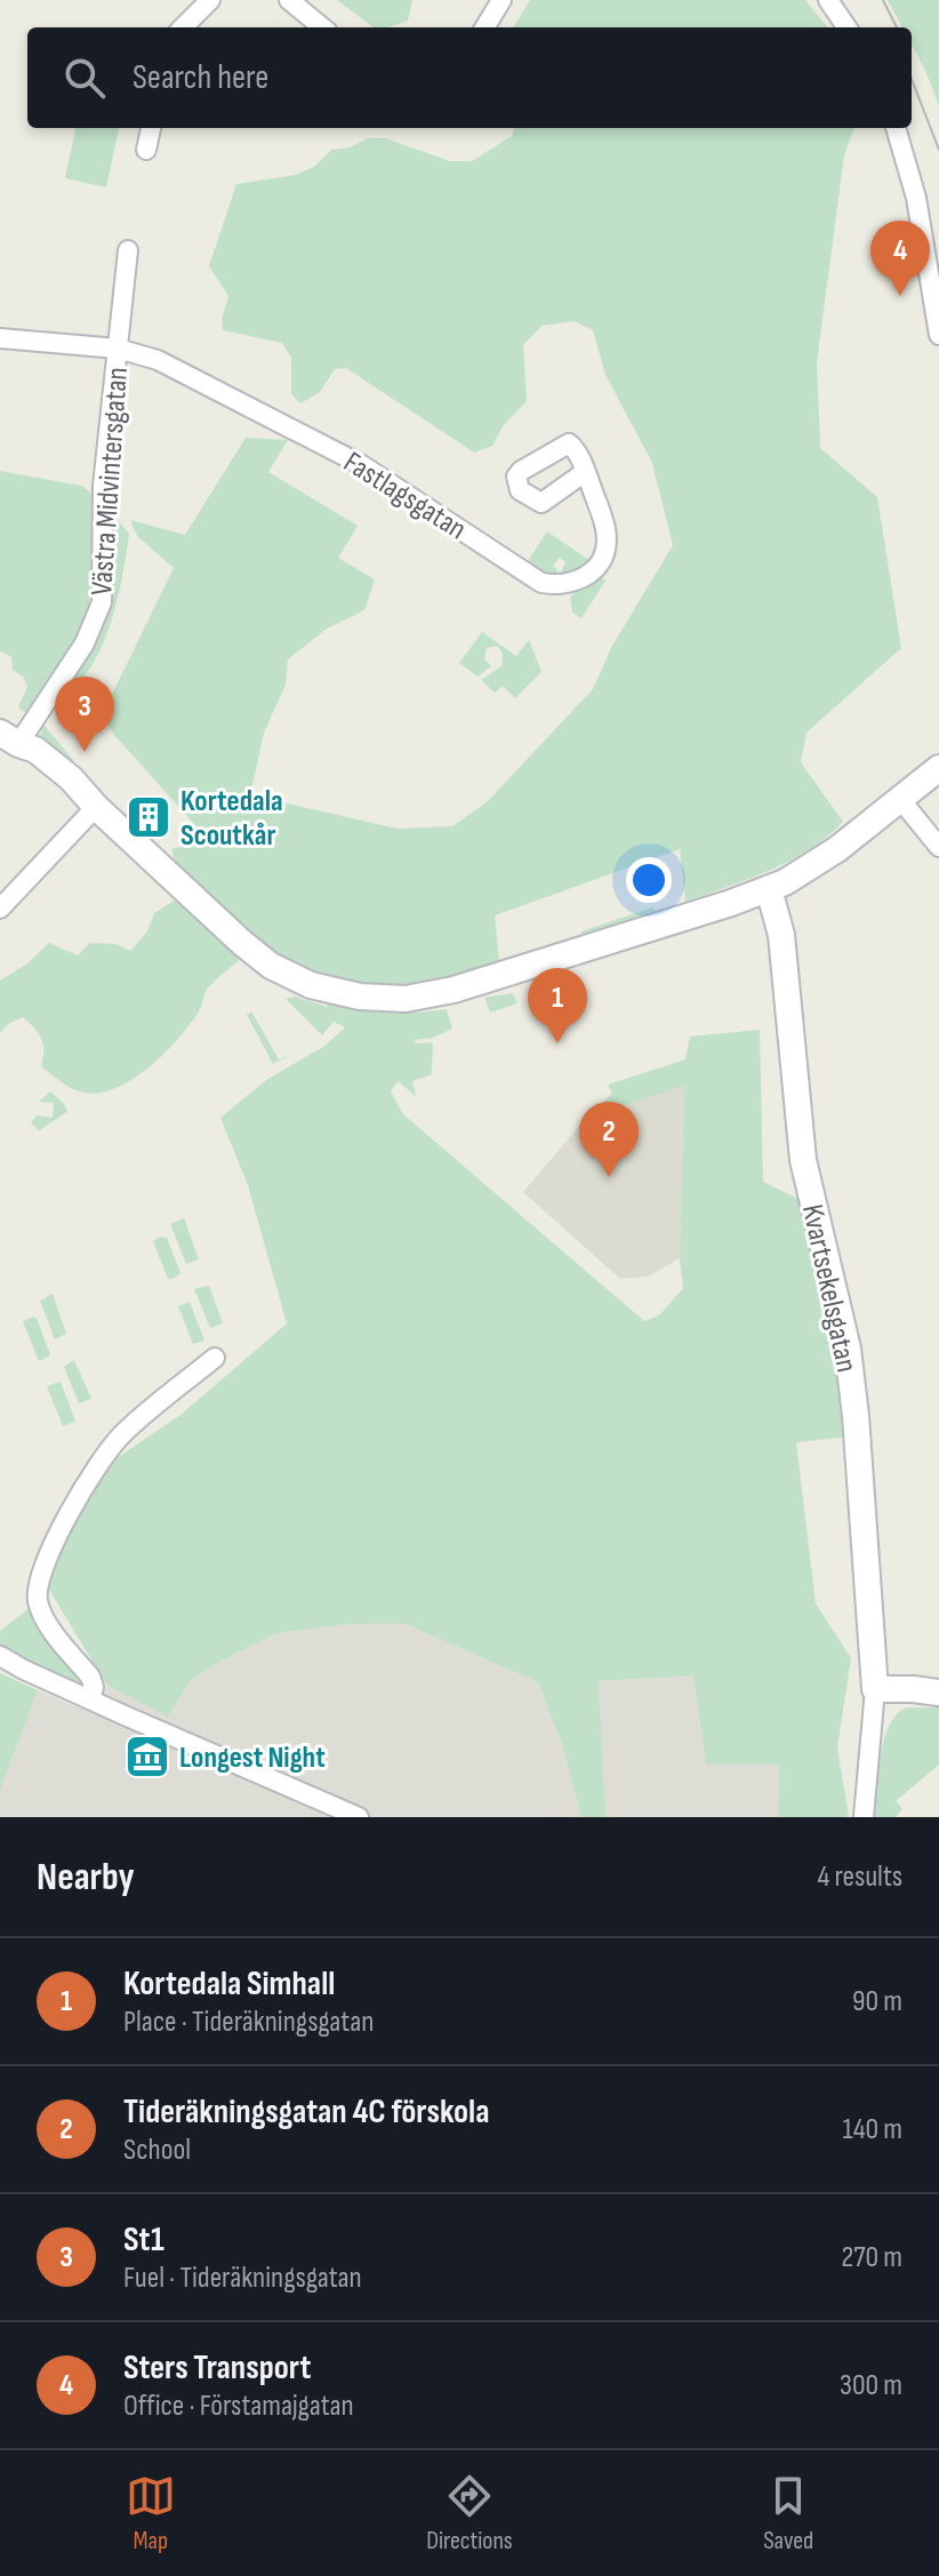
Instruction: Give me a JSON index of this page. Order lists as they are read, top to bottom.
{
  "streets": {
    "street": ["Västra Midvintersgatan", "Fastlagsgatan", "Kvartsekelsgatan"]
  },
  "crossings": [
    ["Västra Midvintersgatan", "Fastlagsgatan"]
  ],
  "places": {
    "building": ["Kortedala Scoutkår"],
    "museum": ["Longest Night"]
  },
  "page": {
    "search": "Search here",
    "pins": [
      "4",
      "3",
      "1",
      "2"
    ],
    "heading": ["Nearby", "4 results"],
    "list": [
      {
        "mark": "1",
        "name": "Kortedala Simhall",
        "note": "Place · Tideräkningsgatan",
        "value": "90 m"
      },
      {
        "mark": "2",
        "name": "Tideräkningsgatan 4C förskola",
        "note": "School",
        "value": "140 m"
      },
      {
        "mark": "3",
        "name": "St1",
        "note": "Fuel · Tideräkningsgatan",
        "value": "270 m"
      },
      {
        "mark": "4",
        "name": "Sters Transport",
        "note": "Office · Förstamajgatan",
        "value": "300 m"
      }
    ],
    "nav": ["Map", "Directions", "Saved"]
  }
}
